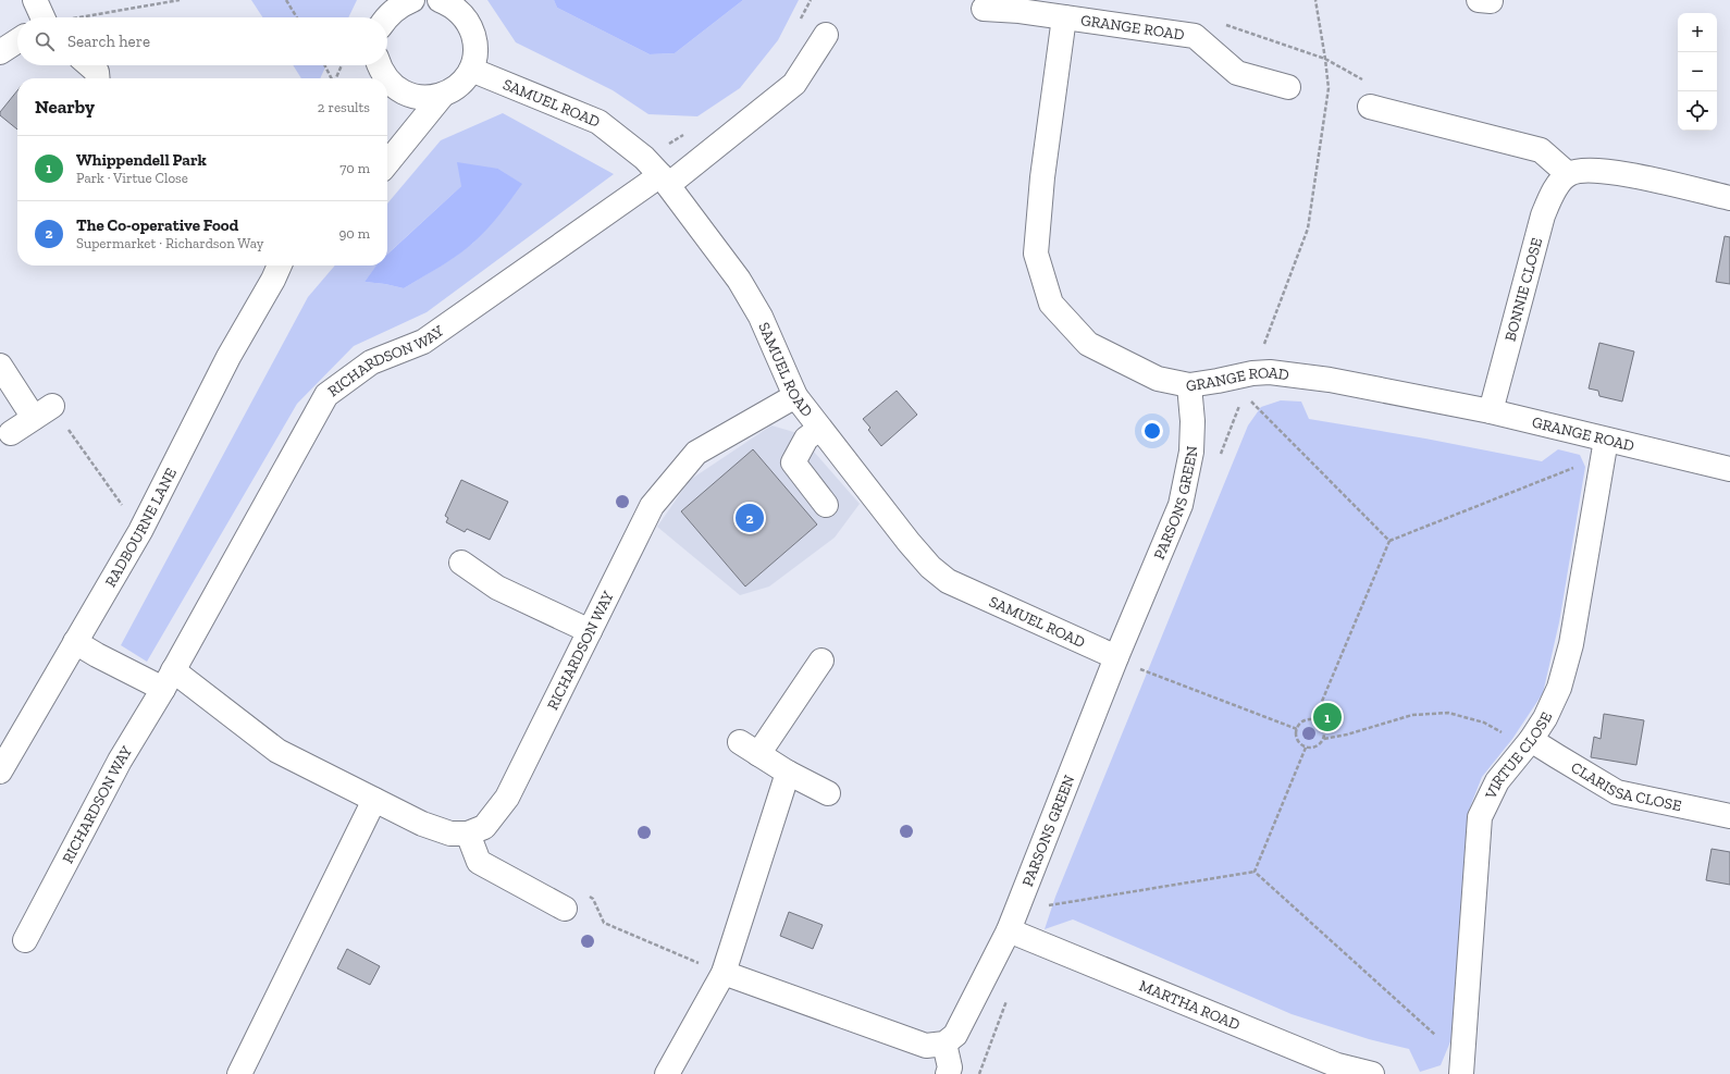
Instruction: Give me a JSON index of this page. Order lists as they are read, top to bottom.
{
  "streets": {
    "street": [
      "GRANGE ROAD",
      "SAMUEL ROAD",
      "BONNIE CLOSE",
      "RICHARDSON WAY",
      "PARSONS GREEN",
      "RADBOURNE LANE",
      "VIRTUE CLOSE",
      "CLARISSA CLOSE",
      "MARTHA ROAD"
    ]
  },
  "crossings": [
    ["GRANGE ROAD", "BONNIE CLOSE"],
    ["GRANGE ROAD", "PARSONS GREEN"],
    ["GRANGE ROAD", "VIRTUE CLOSE"],
    ["SAMUEL ROAD", "RICHARDSON WAY"],
    ["SAMUEL ROAD", "PARSONS GREEN"],
    ["PARSONS GREEN", "MARTHA ROAD"],
    ["VIRTUE CLOSE", "CLARISSA CLOSE"]
  ],
  "page": {
    "map_buttons": ["+", "−"],
    "search": "Search here",
    "heading": ["Nearby", "2 results"],
    "list": [
      {
        "mark": "1",
        "name": "Whippendell Park",
        "note": "Park · Virtue Close",
        "value": "70 m"
      },
      {
        "mark": "2",
        "name": "The Co-operative Food",
        "note": "Supermarket · Richardson Way",
        "value": "90 m"
      }
    ],
    "pins": ["2", "1"]
  }
}
